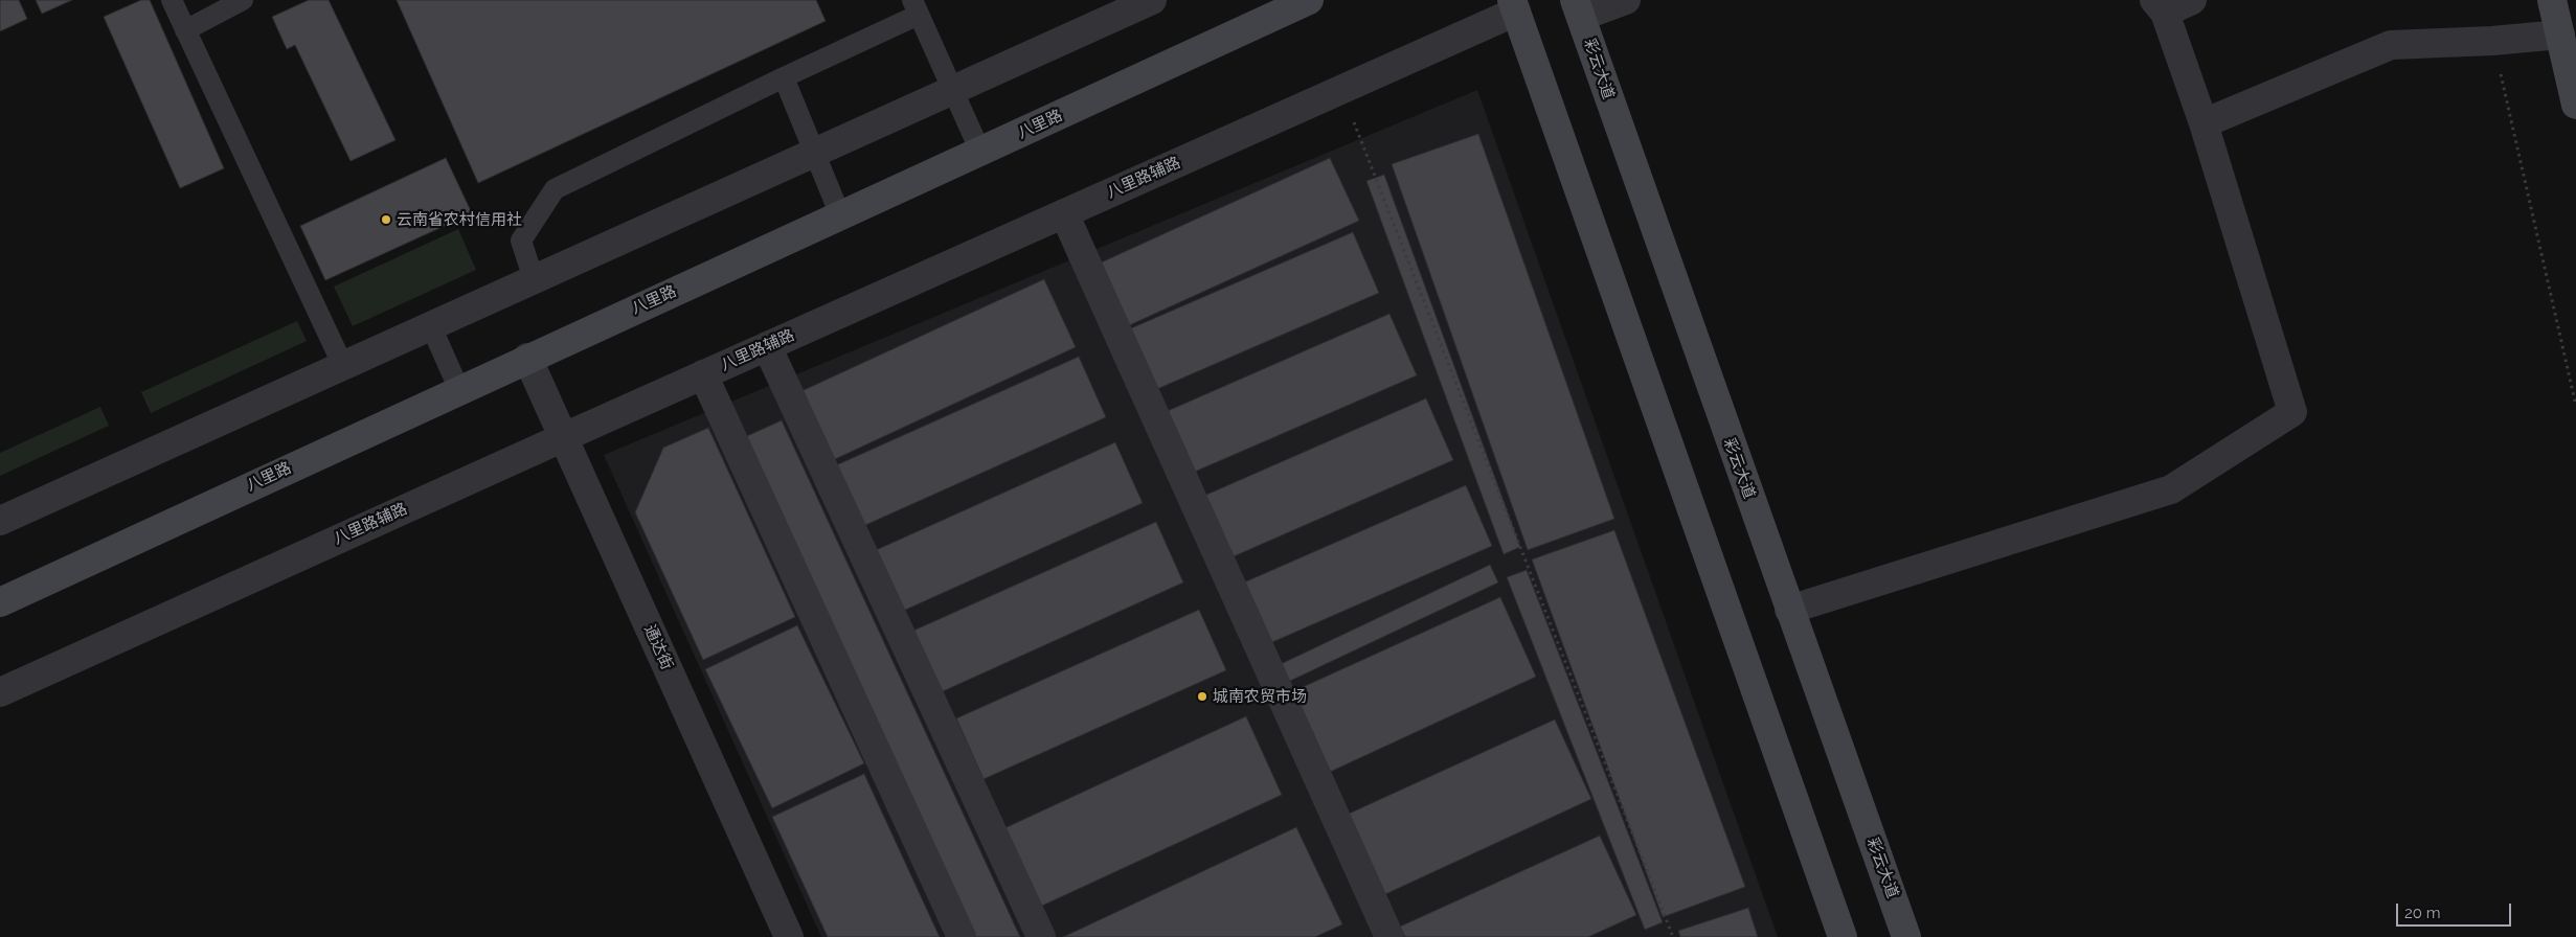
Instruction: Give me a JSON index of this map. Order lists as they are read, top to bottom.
{
  "streets": {
    "main road": ["彩云大道", "八里路"],
    "street": ["八里路辅路", "通达街"]
  },
  "crossings": [
    ["八里路", "通达街"],
    ["八里路辅路", "通达街"]
  ],
  "places": ["云南省农村信用社", "城南农贸市场"],
  "scale_bar": "20 m"
}
